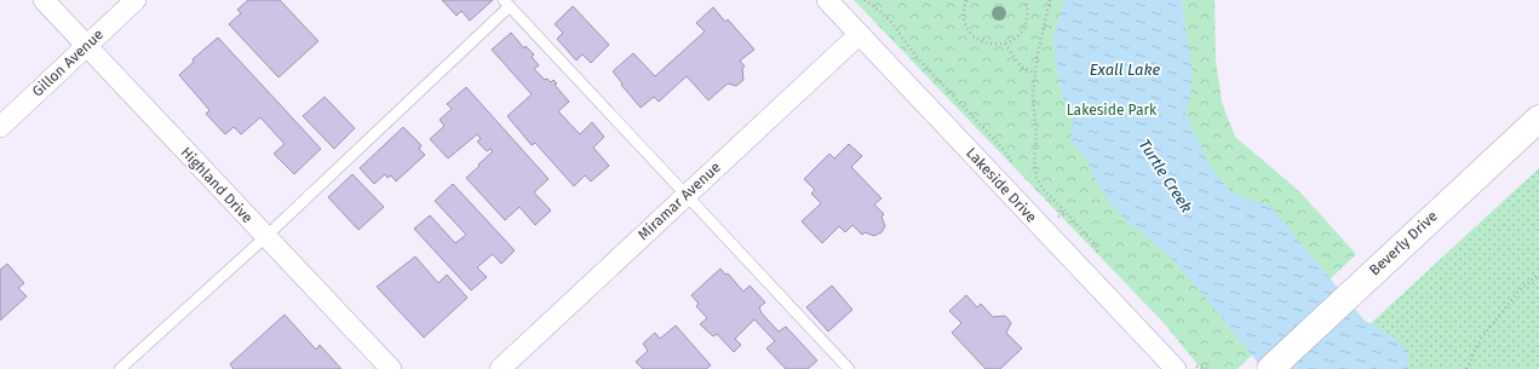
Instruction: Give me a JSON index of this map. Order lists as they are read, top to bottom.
{
  "streets": {
    "street": [
      "Gillon Avenue",
      "Highland Drive",
      "Lakeside Drive",
      "Miramar Avenue",
      "Beverly Drive"
    ]
  },
  "crossings": [
    ["Gillon Avenue", "Highland Drive"],
    ["Lakeside Drive", "Miramar Avenue"]
  ],
  "water": ["Exall Lake", "Turtle Creek"],
  "parks": ["Lakeside Park"]
}
